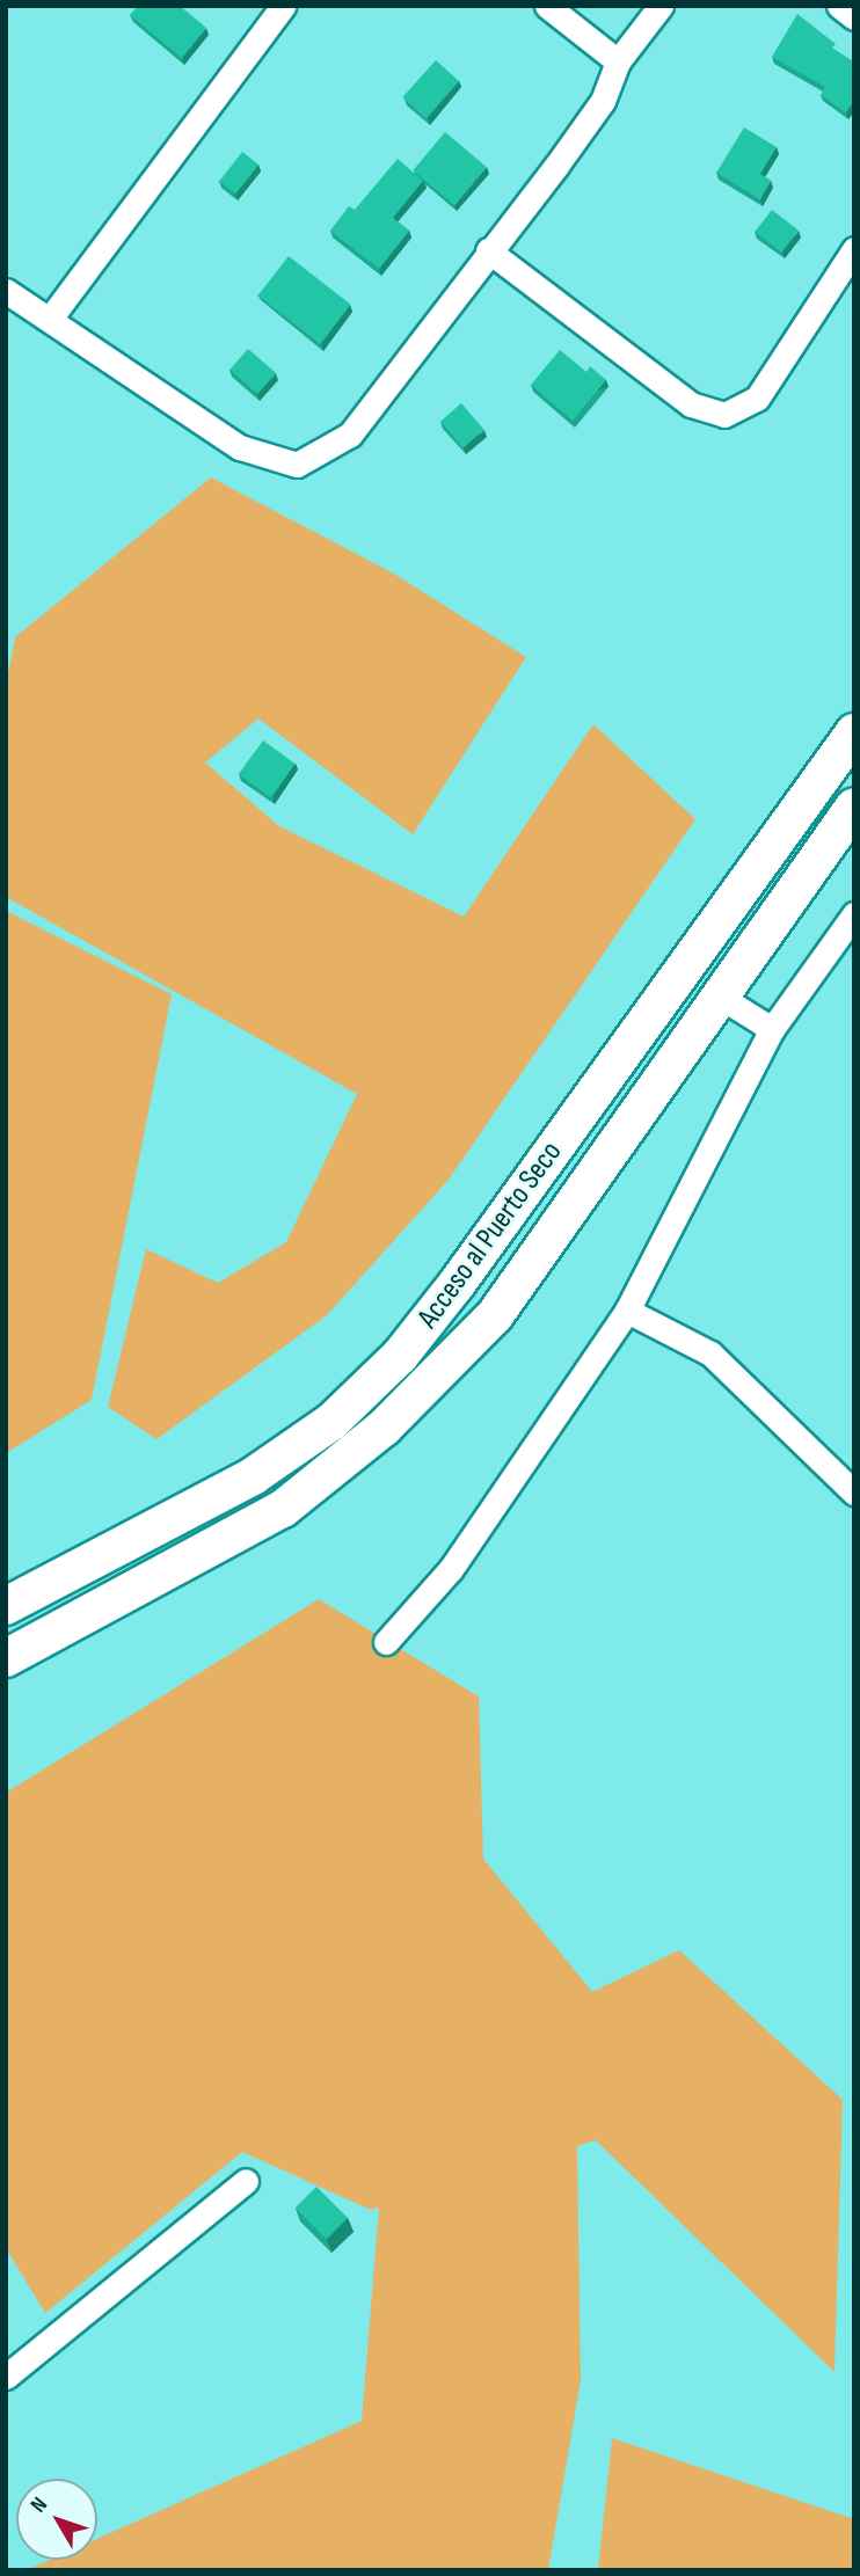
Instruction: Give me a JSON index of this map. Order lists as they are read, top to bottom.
{
  "streets": {
    "main road": ["Acceso al Puerto Seco"]
  },
  "north": "top left"
}
